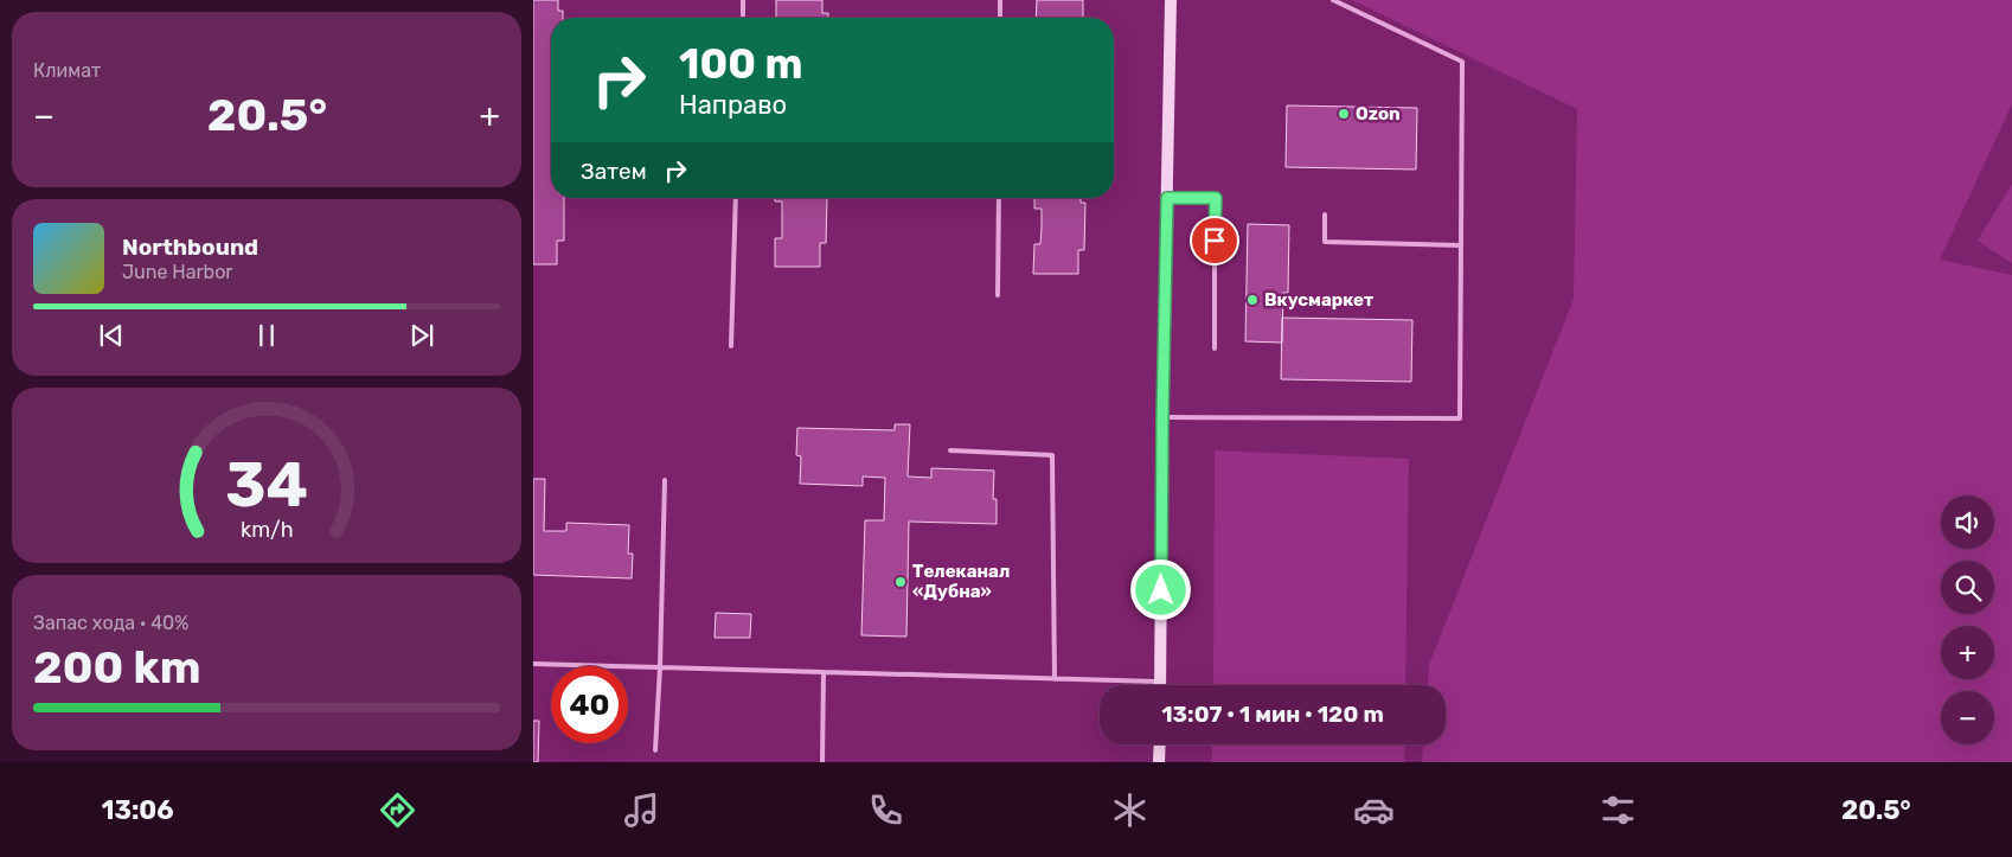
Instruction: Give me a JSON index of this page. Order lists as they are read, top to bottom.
{
  "places": ["Ozon", "Вкусмаркет", "Телеканал «Дубна»"],
  "page": {
    "tile": [
      "Климат",
      ["Запас хода · 40%", "200 km"]
    ],
    "turn": ["100 m", "Направо"],
    "heat": ["−", "20.5°", "+"],
    "then": "Затем",
    "song": ["Northbound", "June Harbor"],
    "map_buttons": ["+", "−"],
    "limit": "40",
    "trip": "13:07 · 1 мин · 120 m",
    "tabs": ["13:06", "20.5°"],
    "gauge": ["34", "km/h"]
  }
}
